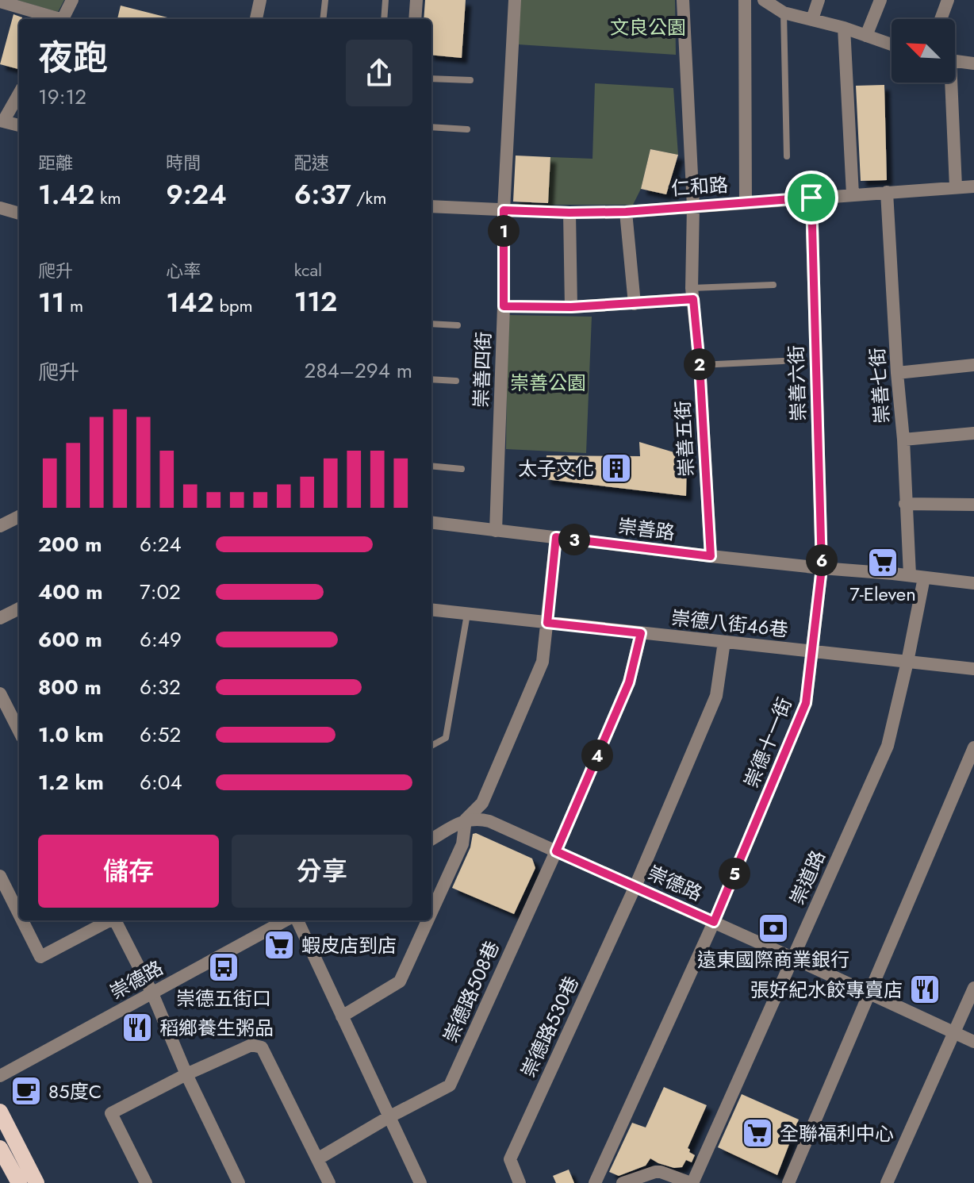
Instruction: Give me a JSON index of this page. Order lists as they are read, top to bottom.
{
  "streets": {
    "street": [
      "仁和路",
      "崇善四街",
      "崇善六街",
      "崇善七街",
      "崇善五街",
      "崇善路",
      "崇德八街46巷",
      "崇德十一街",
      "崇道路",
      "崇德路",
      "崇德路508巷",
      "崇德路530巷"
    ]
  },
  "crossings": [
    ["仁和路", "崇善四街"],
    ["仁和路", "崇善六街"],
    ["仁和路", "崇善七街"],
    ["仁和路", "崇善五街"],
    ["崇善四街", "崇善路"],
    ["崇善六街", "崇善路"],
    ["崇善六街", "崇德十一街"],
    ["崇善七街", "崇善路"],
    ["崇善五街", "崇善路"],
    ["崇善路", "崇德十一街"],
    ["崇善路", "崇道路"],
    ["崇德八街46巷", "崇德十一街"],
    ["崇德八街46巷", "崇道路"],
    ["崇德八街46巷", "崇德路508巷"],
    ["崇德八街46巷", "崇德路530巷"],
    ["崇德十一街", "崇德路"],
    ["崇道路", "崇德路"],
    ["崇德路", "崇德路508巷"],
    ["崇德路", "崇德路530巷"]
  ],
  "parks": ["文良公園", "崇善公園"],
  "places": {
    "building": ["太子文化"],
    "supermarket": ["7-Eleven", "蝦皮店到店", "全聯福利中心"],
    "bank": ["遠東國際商業銀行"],
    "bus stop": ["崇德五街口"],
    "restaurant": ["張好紀水餃專賣店", "稻鄉養生粥品"],
    "cafe": ["85度C"]
  },
  "north": "top left",
  "page": {
    "heading": ["夜跑", "19:12"],
    "stats": [
      ["距離", "1.42 km"],
      ["時間", "9:24"],
      ["配速", "6:37 /km"],
      ["爬升", "11 m"],
      ["心率", "142 bpm"],
      ["kcal", "112"]
    ],
    "pins": [
      "1",
      "2",
      "3",
      "6",
      "4",
      "5"
    ],
    "chart": ["爬升", "284–294 m"],
    "list": [
      {
        "name": "200 m",
        "note": "6:24"
      },
      {
        "name": "400 m",
        "note": "7:02"
      },
      {
        "name": "600 m",
        "note": "6:49"
      },
      {
        "name": "800 m",
        "note": "6:32"
      },
      {
        "name": "1.0 km",
        "note": "6:52"
      },
      {
        "name": "1.2 km",
        "note": "6:04"
      }
    ],
    "buttons": ["儲存", "分享"]
  }
}
